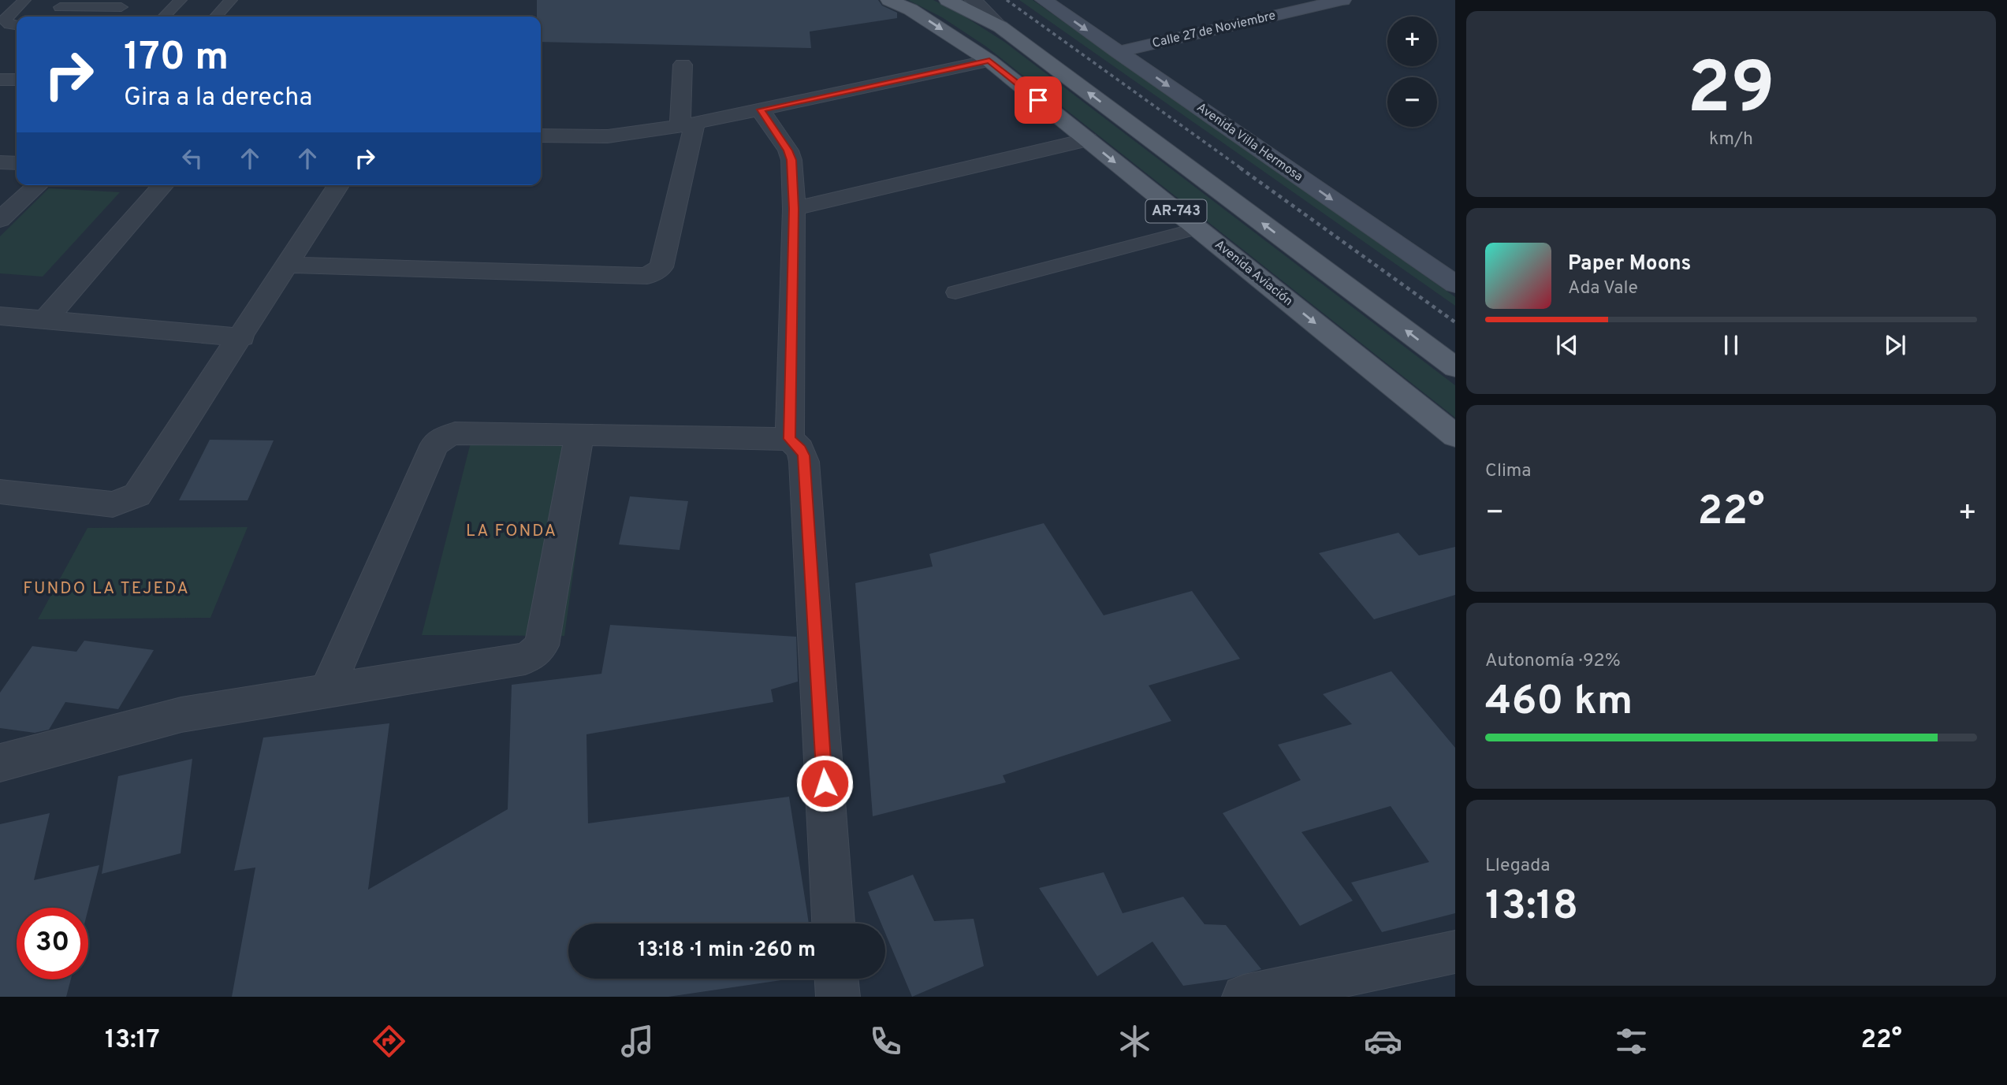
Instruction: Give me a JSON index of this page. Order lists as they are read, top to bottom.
{
  "streets": {
    "main road": [
      "Calle 27 de Noviembre",
      "Avenida Villa Hermosa",
      "AR-743",
      "Avenida Aviación"
    ]
  },
  "crossings": [
    ["Calle 27 de Noviembre", "Avenida Villa Hermosa"]
  ],
  "districts": ["LA FONDA", "FUNDO LA TEJEDA"],
  "page": {
    "tile": [
      ["29", "km/h"],
      "Clima",
      ["Autonomía · 92%", "460 km"],
      ["Llegada", "13:18"]
    ],
    "map_buttons": ["+", "−"],
    "turn": ["170 m", "Gira a la derecha"],
    "song": ["Paper Moons", "Ada Vale"],
    "heat": ["−", "22°", "+"],
    "limit": "30",
    "trip": "13:18 · 1 min · 260 m",
    "tabs": ["13:17", "22°"]
  }
}
